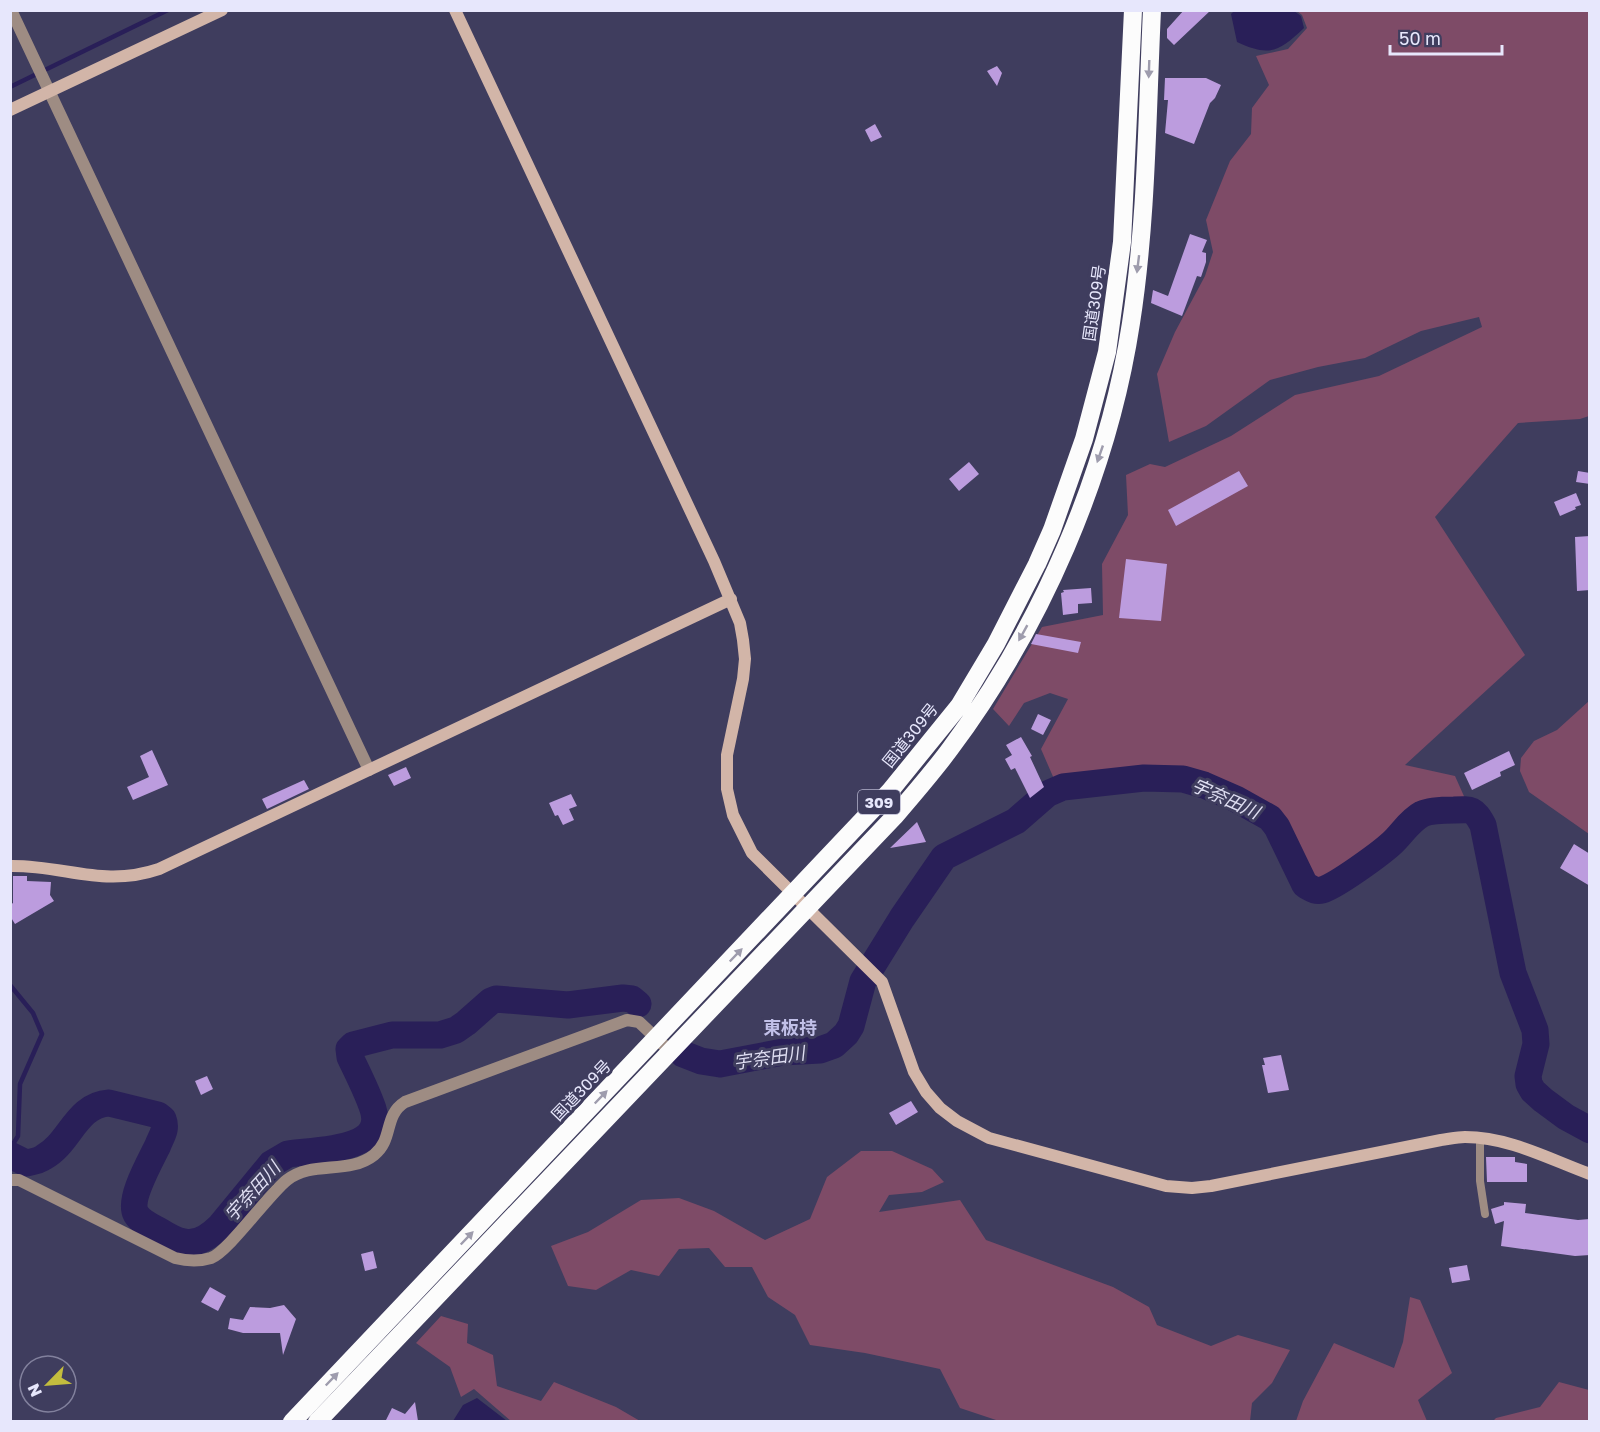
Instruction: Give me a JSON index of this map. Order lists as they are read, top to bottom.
{
  "streets": {
    "highway": ["国道309号", "309"]
  },
  "districts": ["東板持"],
  "water": ["宇奈田川"],
  "scale_bar": "50 m",
  "north": "bottom left"
}
